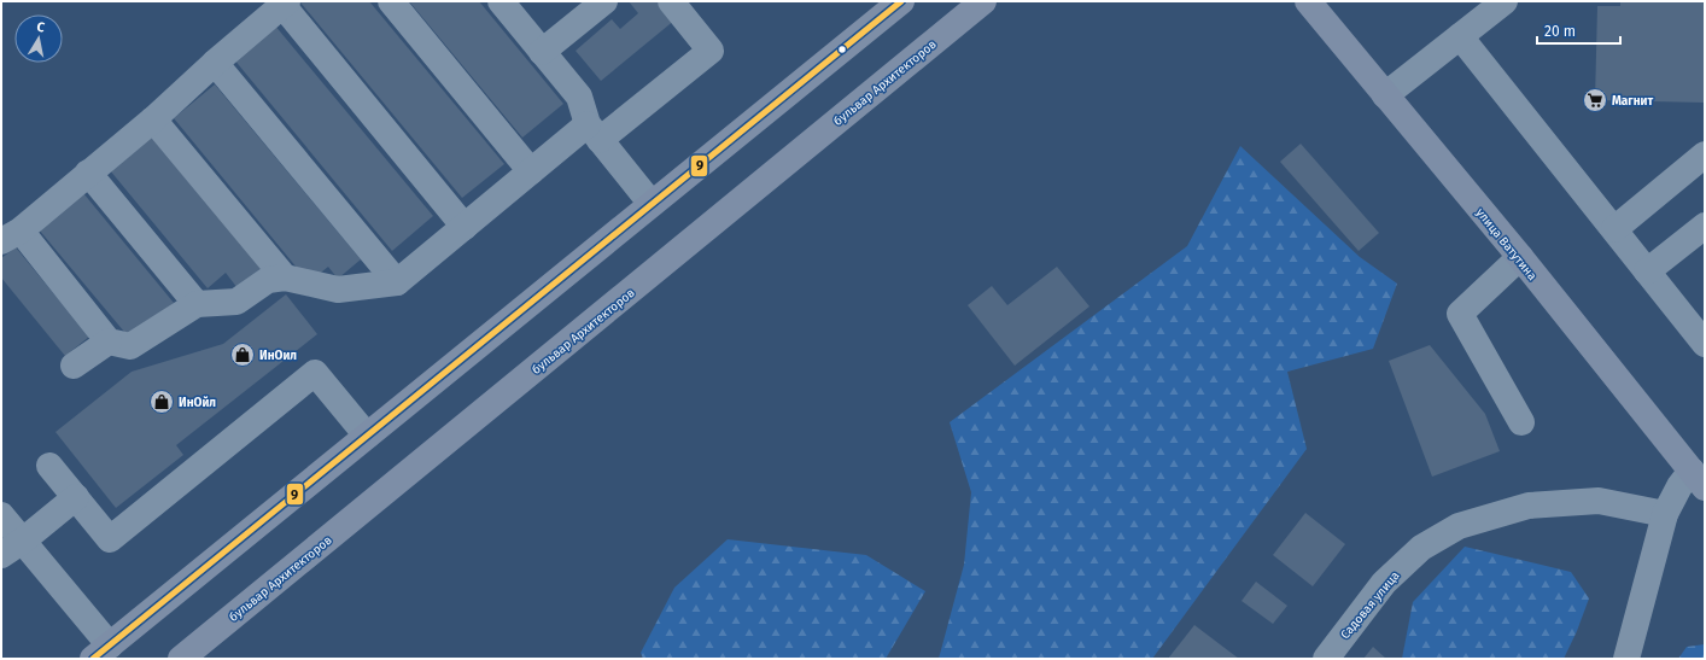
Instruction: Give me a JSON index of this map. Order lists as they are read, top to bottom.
{
  "streets": {
    "main road": ["бульвар Архитекторов", "улица Ватутина"],
    "street": ["Садовая улица"]
  },
  "places": {
    "supermarket": ["Магнит"],
    "shop": ["ИнОил", "ИнОйл"]
  },
  "lines": ["transit line 9"],
  "scale_bar": "20 m",
  "north": "top"
}
